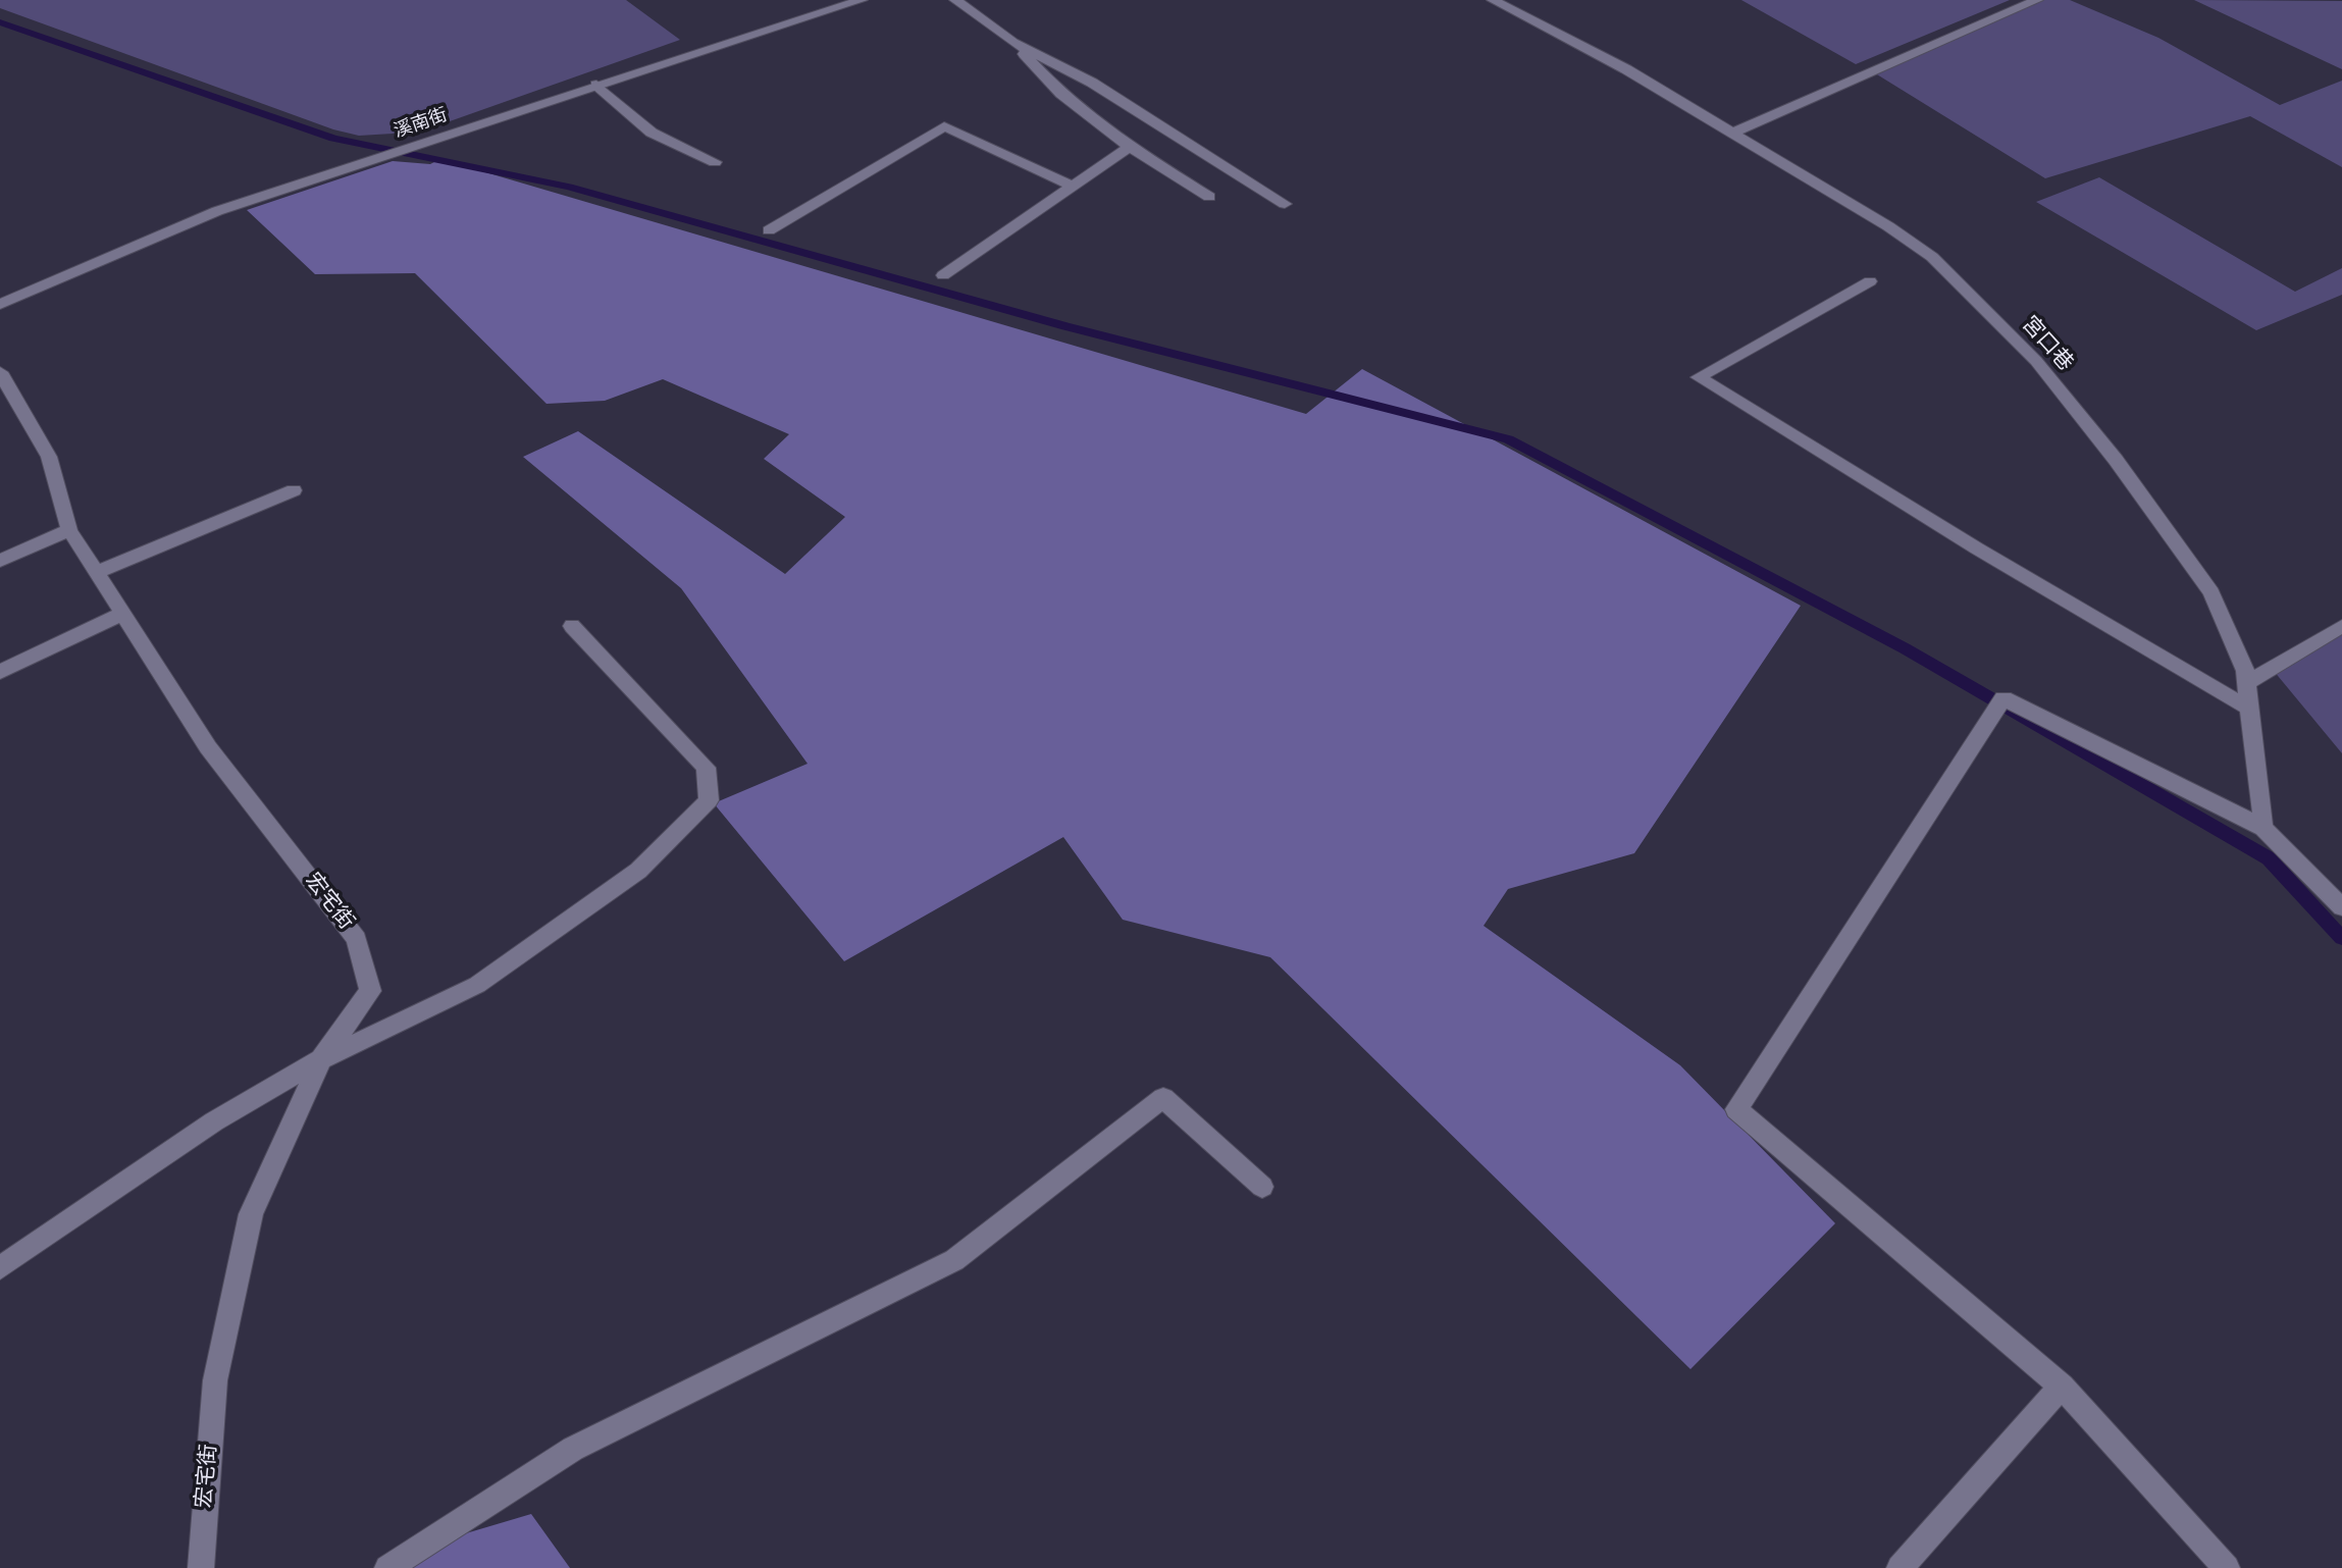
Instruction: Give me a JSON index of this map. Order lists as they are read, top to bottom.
{
  "streets": {
    "street": ["溪南街", "宮口巷", "宏宅街"]
  }
}
